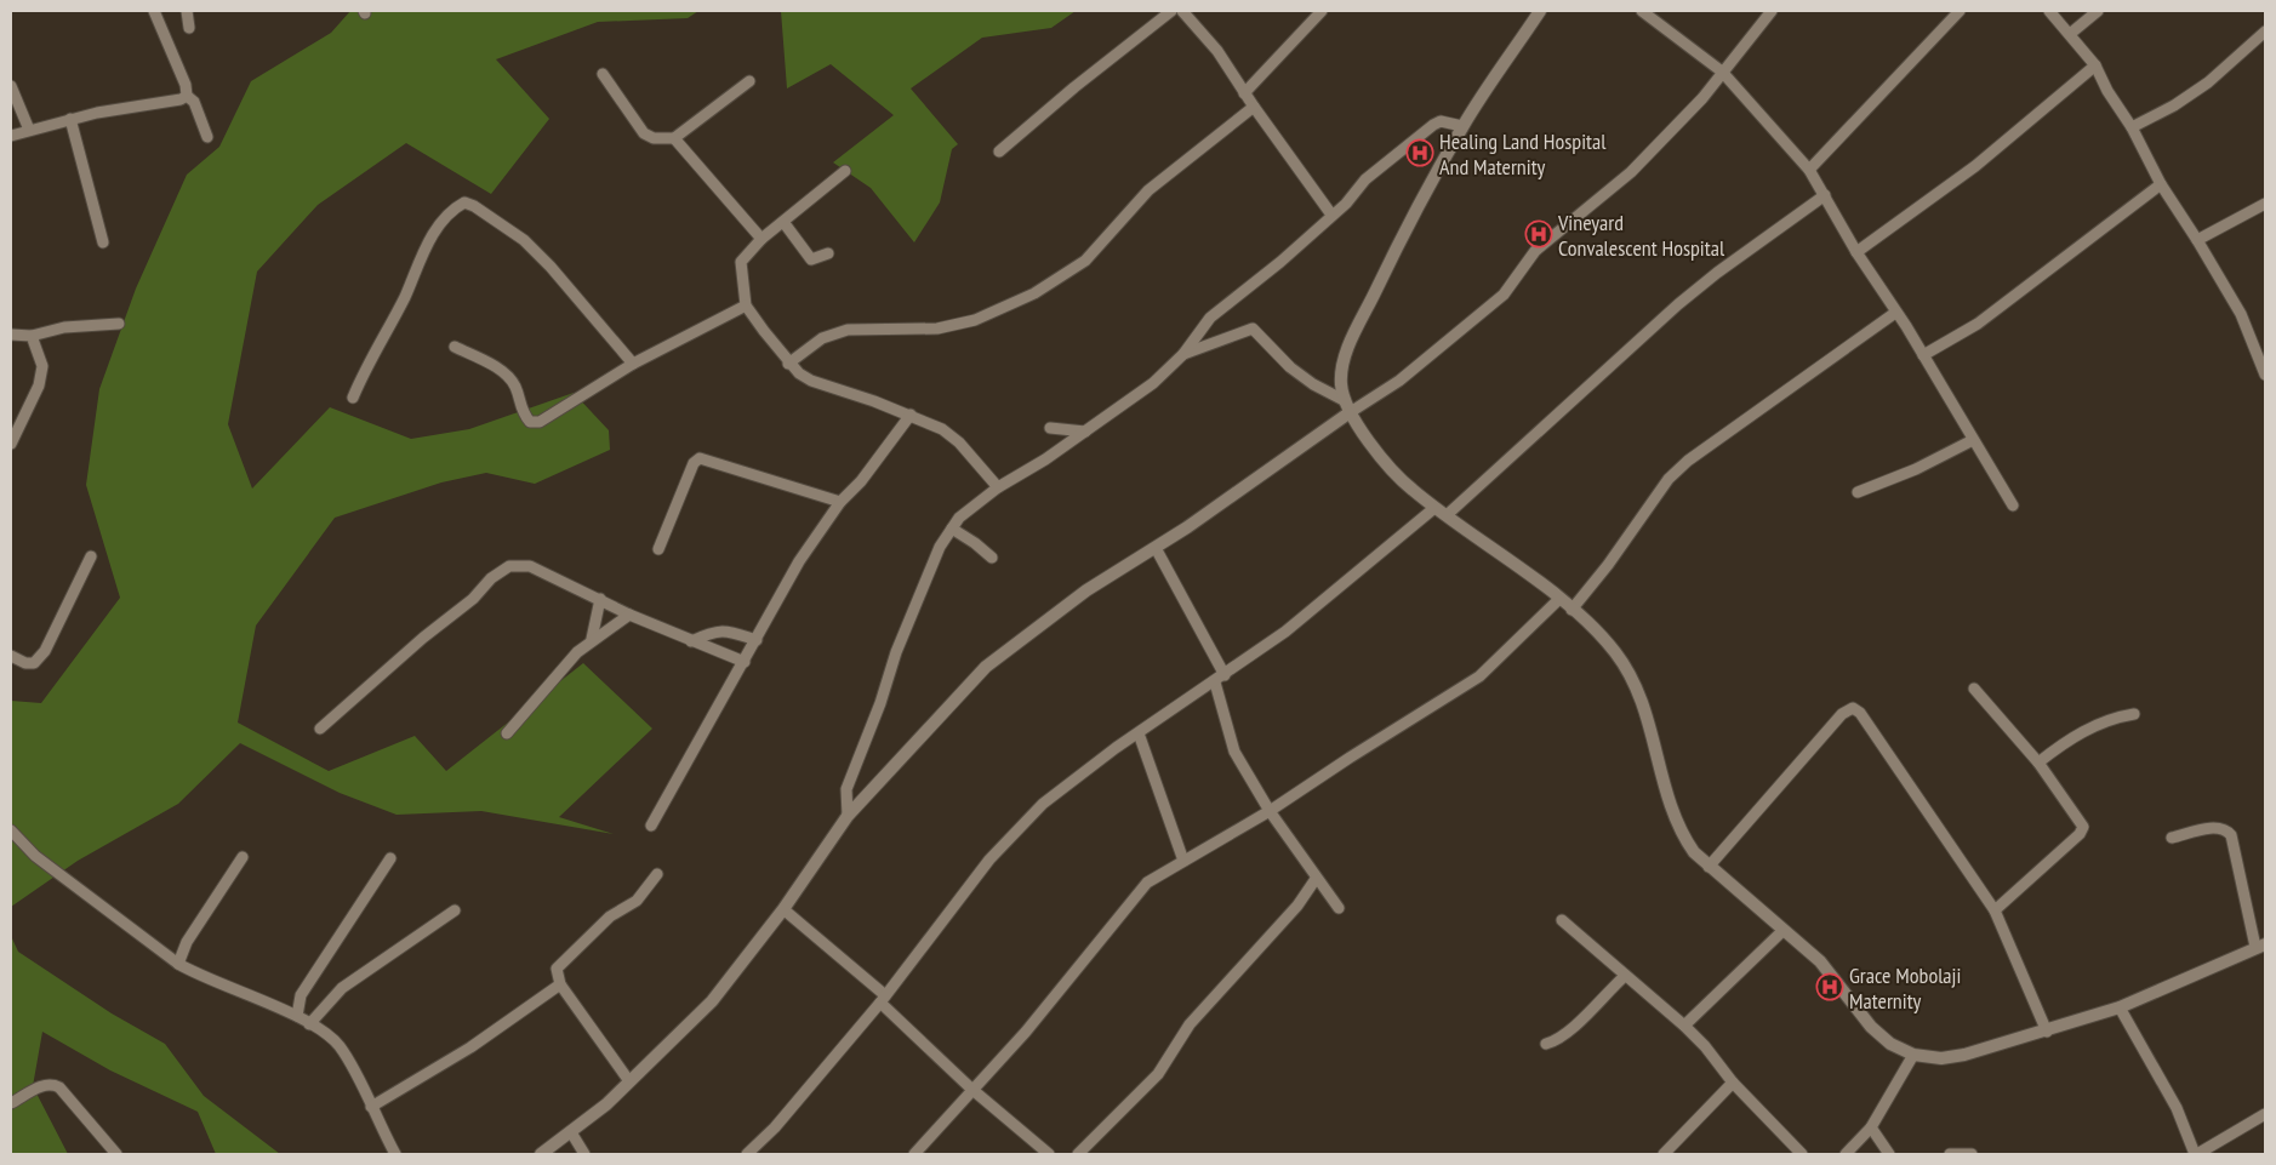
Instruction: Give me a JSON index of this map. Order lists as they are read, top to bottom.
{
  "places": {
    "hospital": ["Healing Land Hospital And Maternity", "Vineyard Convalescent Hospital", "Grace Mobolaji Maternity"]
  }
}
